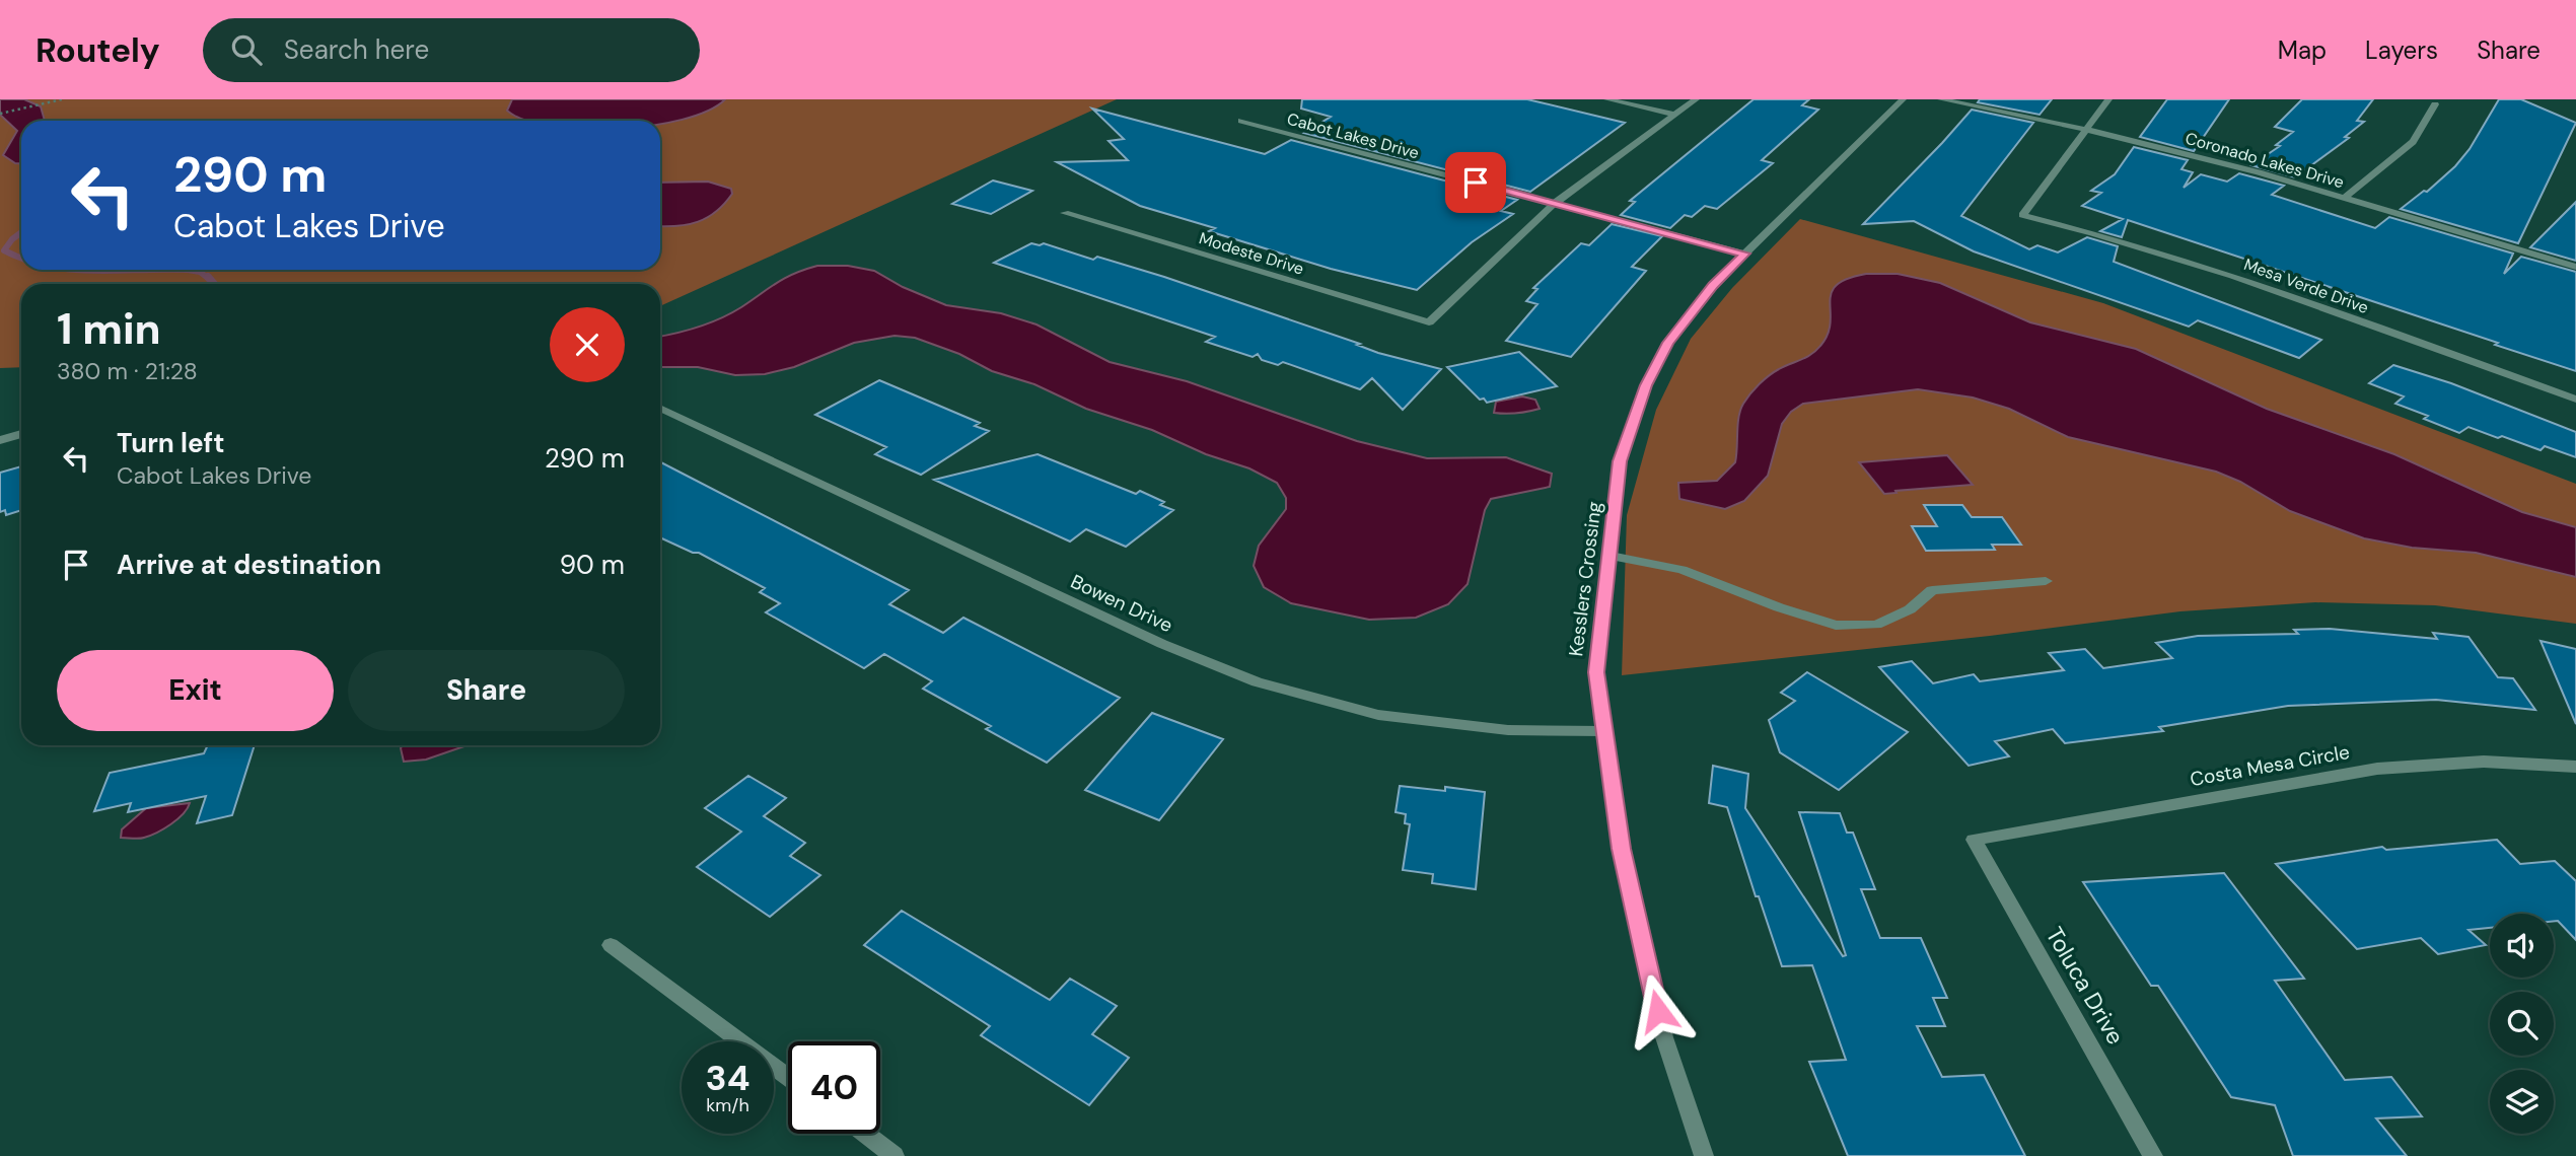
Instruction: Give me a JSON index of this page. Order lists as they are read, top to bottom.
{
  "streets": {
    "street": [
      "Cabot Lakes Drive",
      "Coronado Lakes Drive",
      "Modeste Drive",
      "Mesa Verde Drive",
      "Kesslers Crossing",
      "Bowen Drive",
      "Costa Mesa Circle",
      "Toluca Drive"
    ]
  },
  "crossings": [
    ["Cabot Lakes Drive", "Modeste Drive"],
    ["Cabot Lakes Drive", "Kesslers Crossing"],
    ["Coronado Lakes Drive", "Mesa Verde Drive"],
    ["Kesslers Crossing", "Bowen Drive"],
    ["Costa Mesa Circle", "Toluca Drive"]
  ],
  "page": {
    "header": "Routely",
    "search": "Search here",
    "nav": ["Map", "Layers", "Share"],
    "turn": ["290 m", "Cabot Lakes Drive"],
    "heading": ["1 min", "380 m · 21:28"],
    "list": [
      {
        "name": "Turn left",
        "note": "Cabot Lakes Drive",
        "value": "290 m"
      },
      {
        "name": "Arrive at destination",
        "value": "90 m"
      }
    ],
    "buttons": ["Exit", "Share"],
    "speed": "34 km/h",
    "limit": "40"
  }
}
